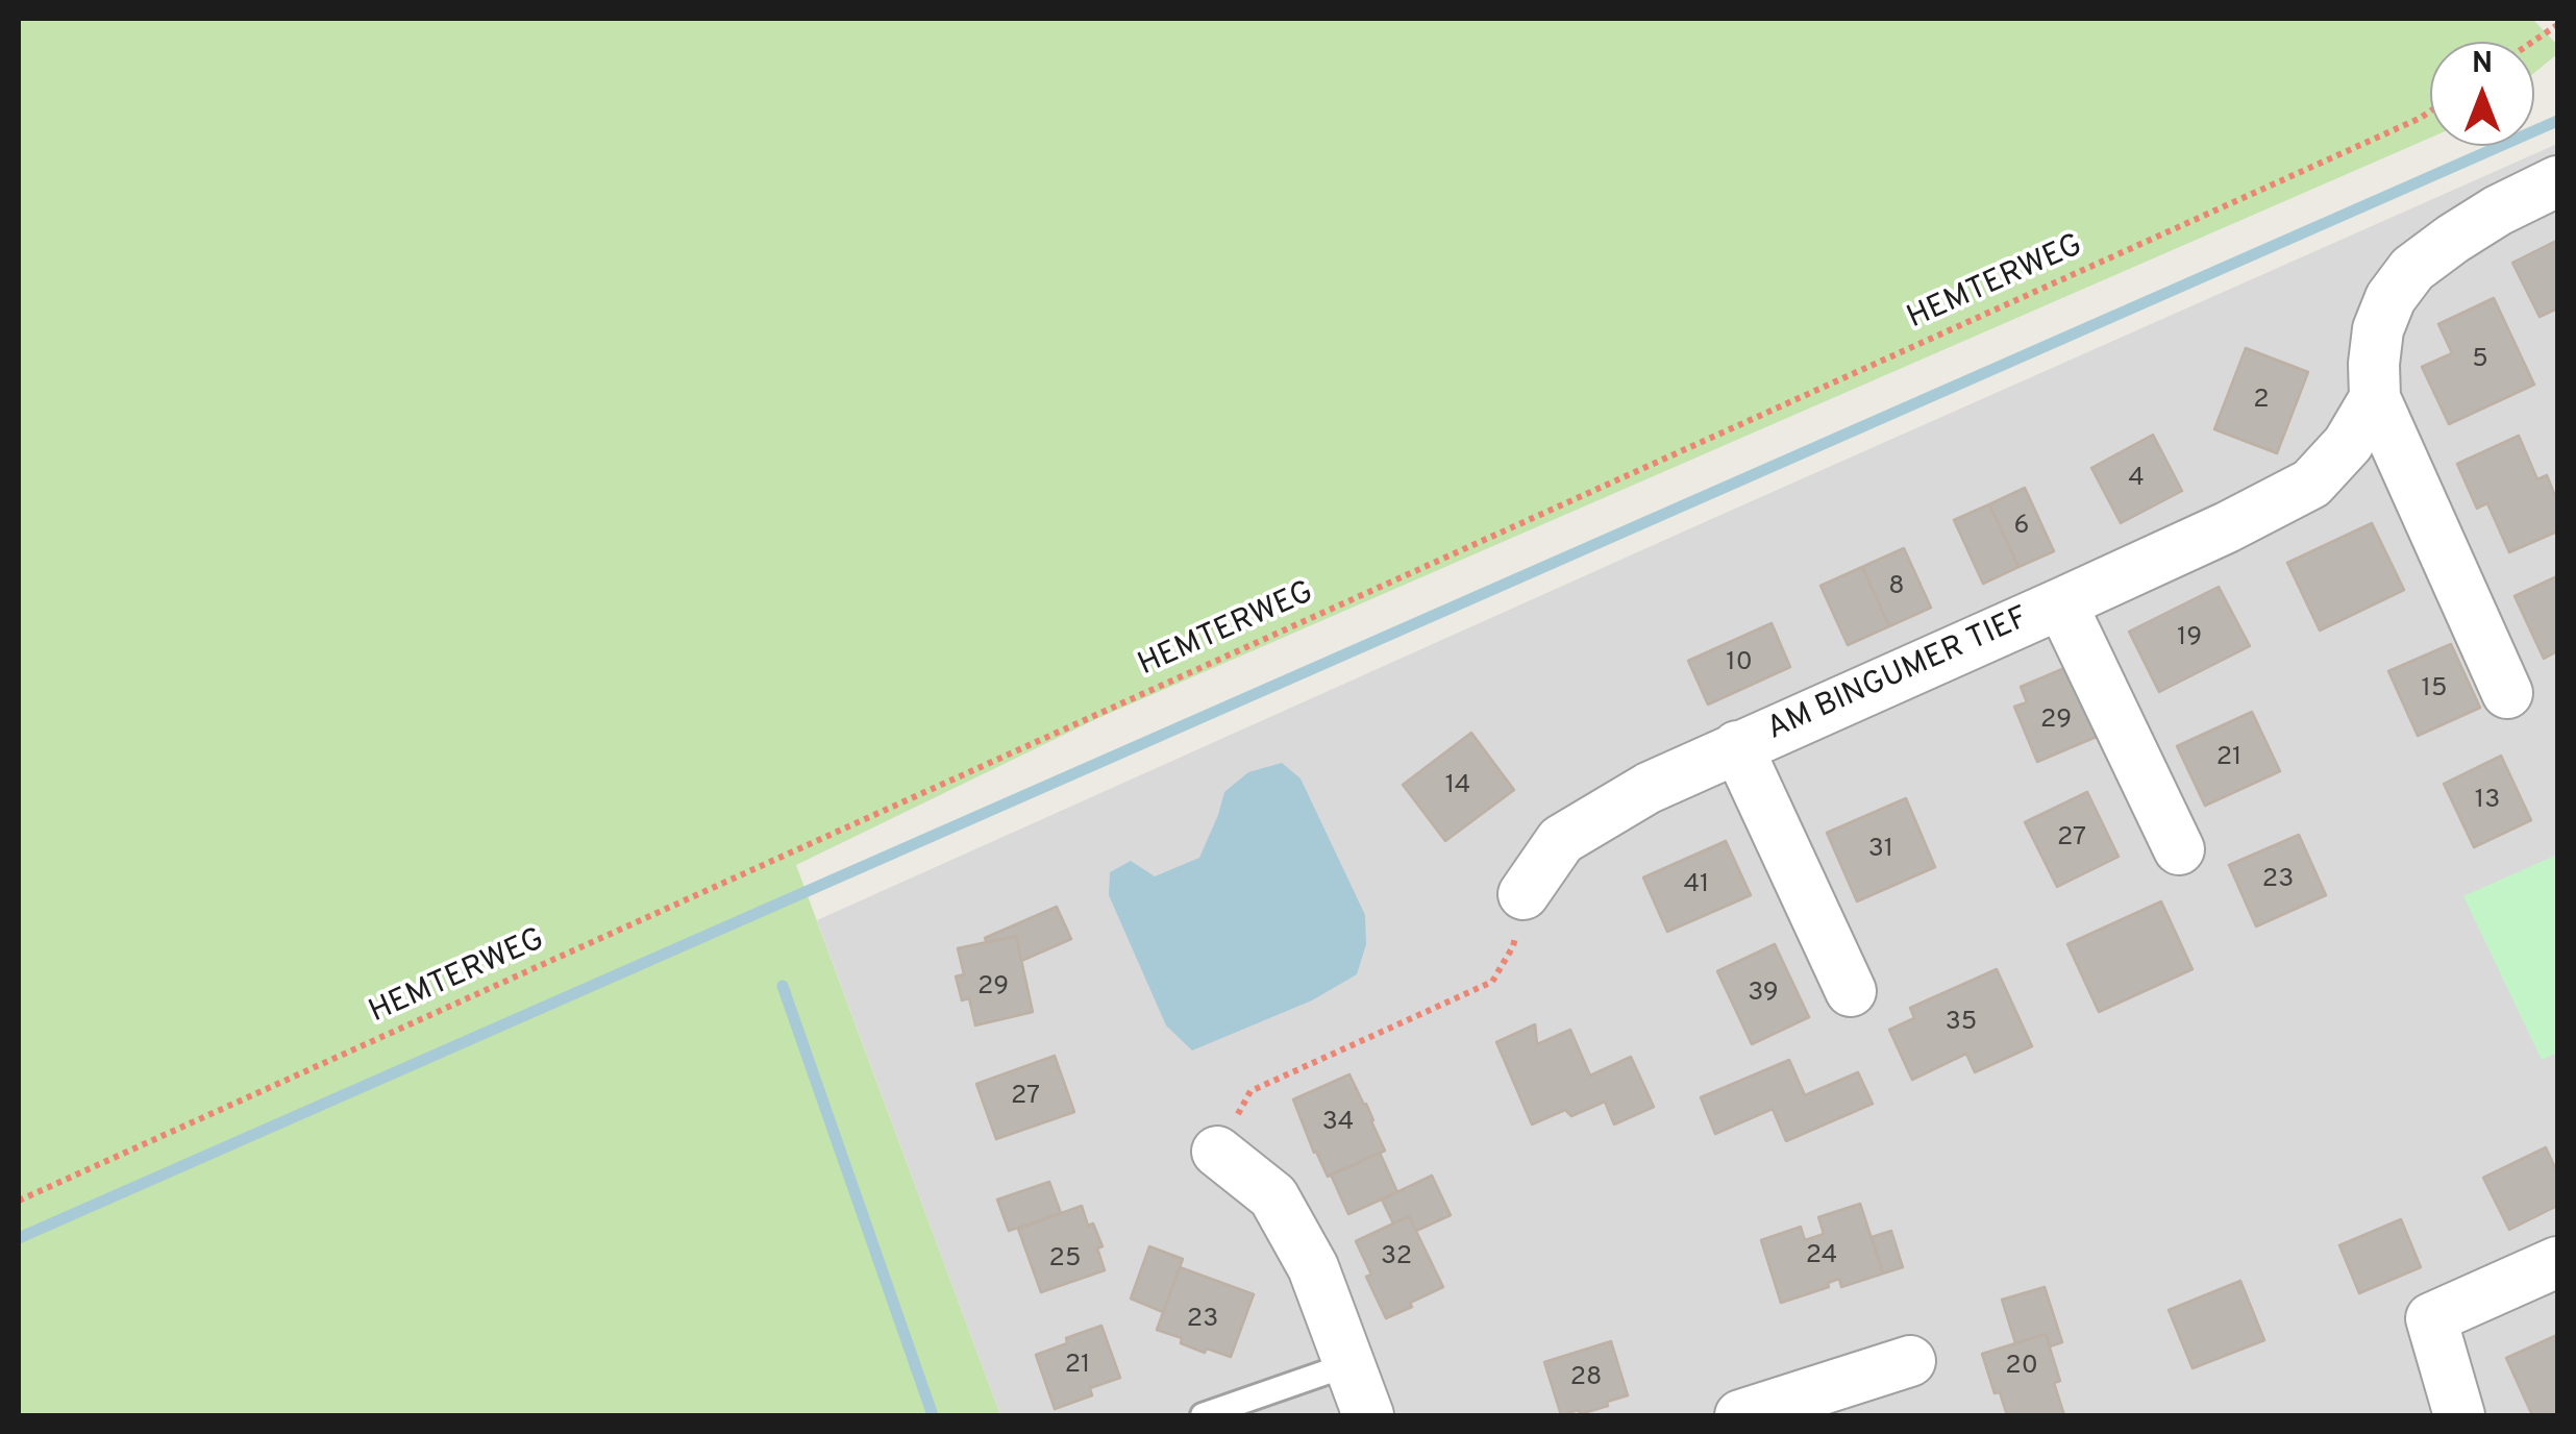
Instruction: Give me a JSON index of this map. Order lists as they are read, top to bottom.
{
  "streets": {
    "street": ["AM BINGUMER TIEF"],
    "path": ["HEMTERWEG"]
  },
  "house_numbers": [
    "5",
    "2",
    "4",
    "6",
    "8",
    "19",
    "10",
    "15",
    "29",
    "21",
    "14",
    "13",
    "27",
    "31",
    "23",
    "41",
    "29",
    "39",
    "35",
    "27",
    "34",
    "24",
    "32",
    "25",
    "23",
    "21",
    "20",
    "28"
  ],
  "north": "top"
}
